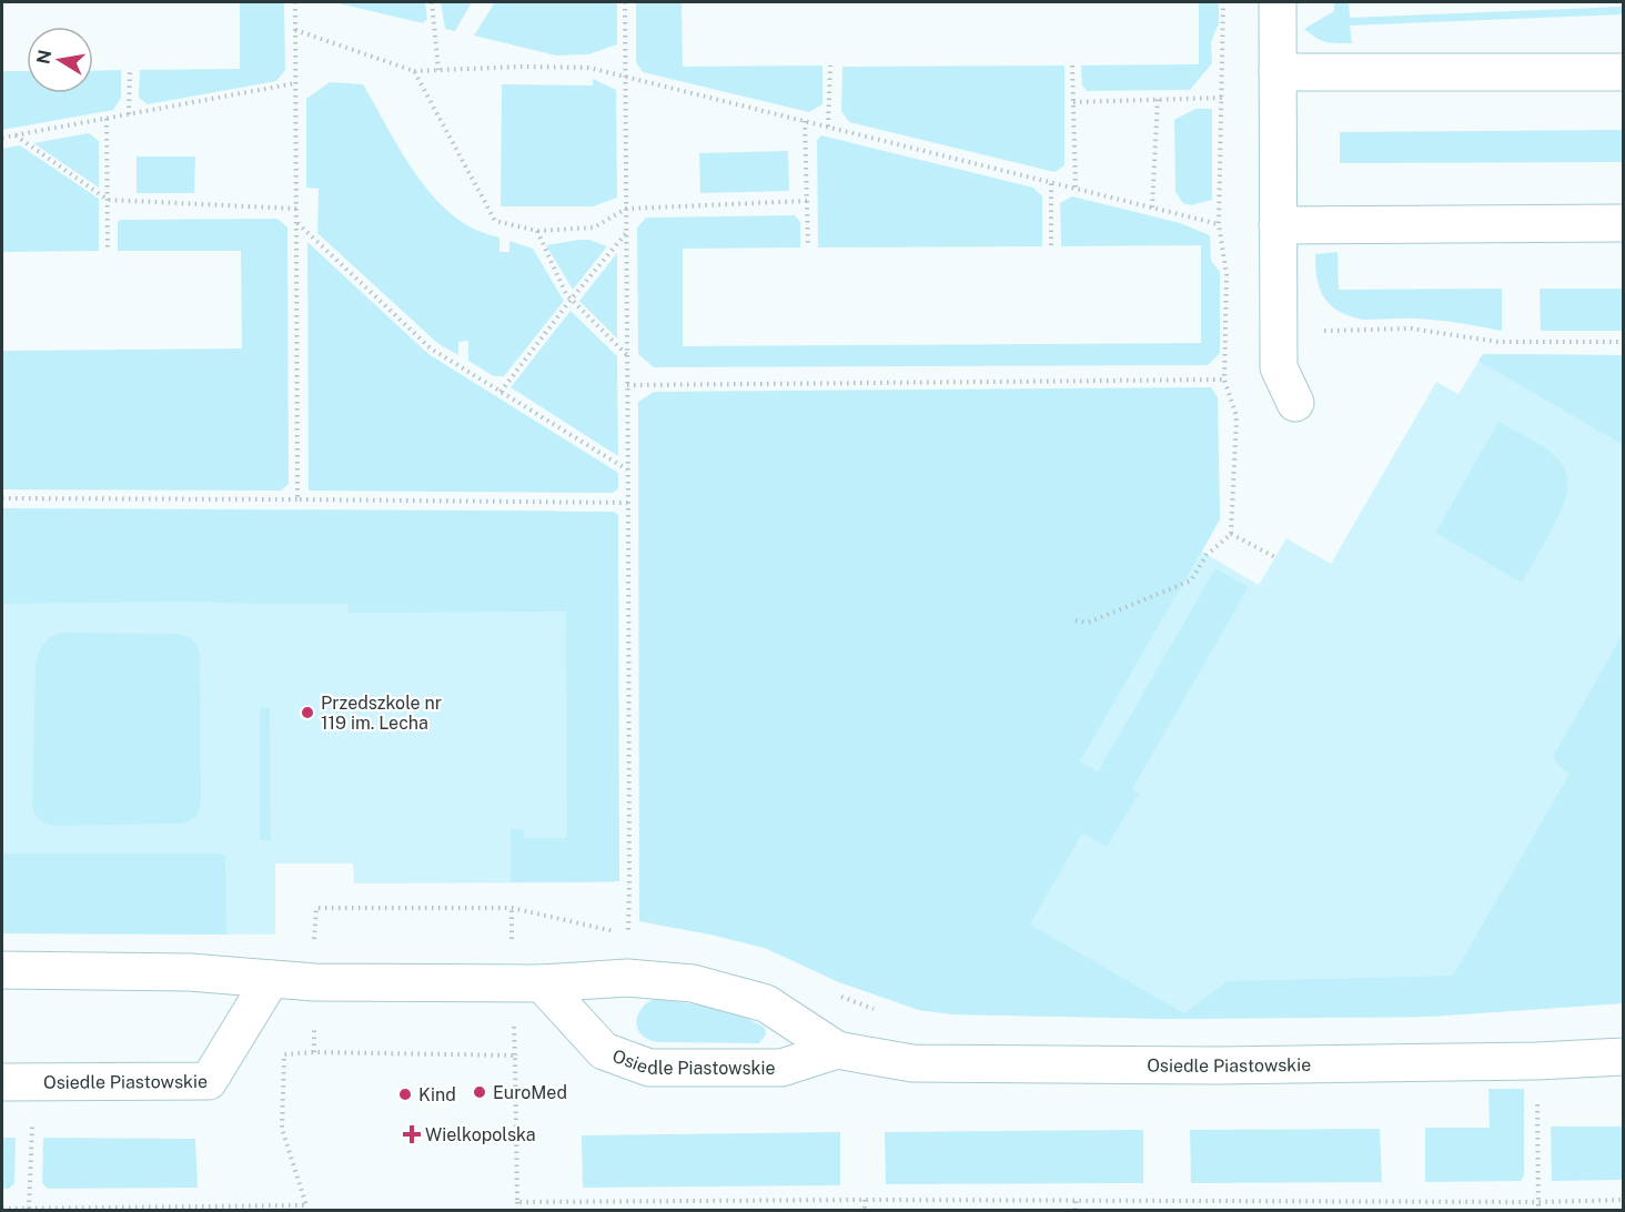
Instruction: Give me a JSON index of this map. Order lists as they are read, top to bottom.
{
  "streets": {
    "street": ["Osiedle Piastowskie"]
  },
  "places": {
    "other": ["Przedszkole nr 119 im. Lecha", "EuroMed", "Kind"],
    "health": ["Wielkopolska"]
  },
  "north": "left"
}
